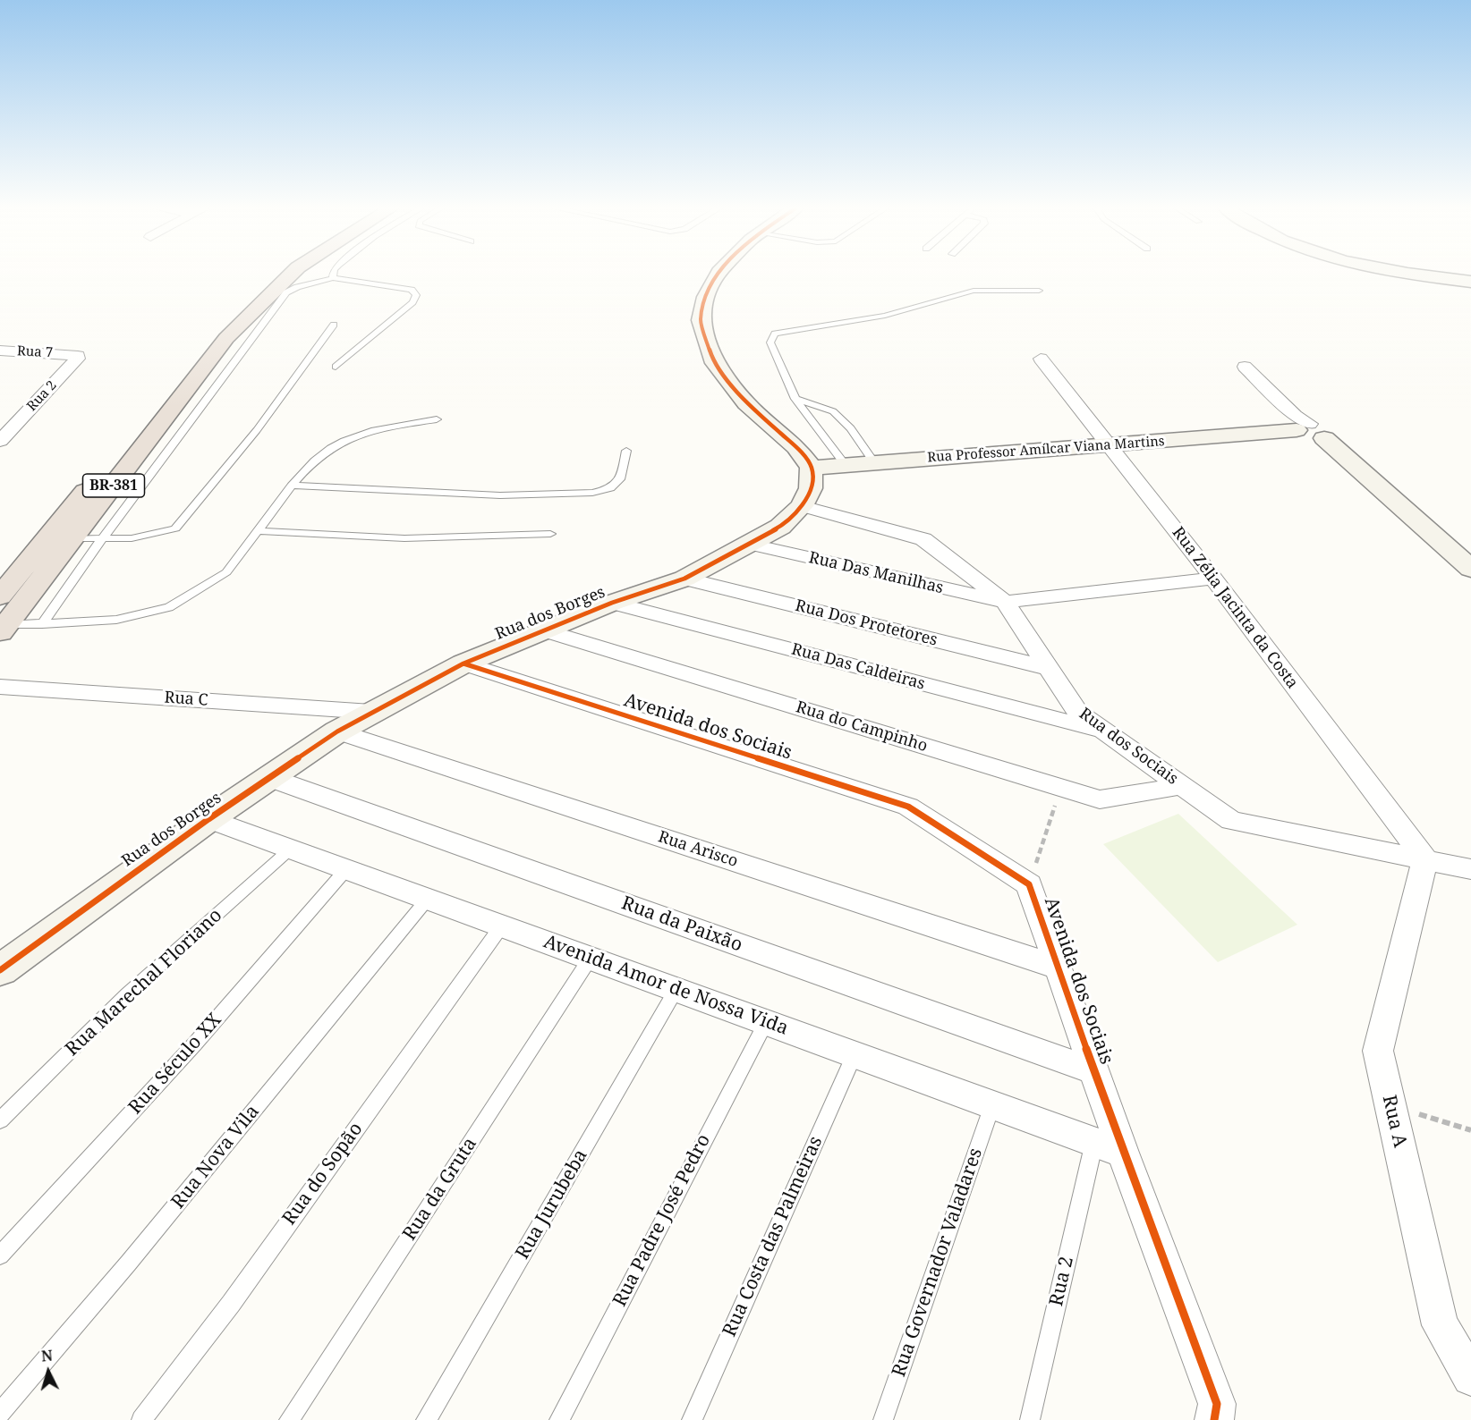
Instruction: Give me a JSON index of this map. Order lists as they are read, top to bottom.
{
  "streets": {
    "highway": ["BR-381"],
    "street": [
      "Rua 7",
      "Rua 2",
      "Rua Professor Amílcar Viana Martins",
      "Rua Das Manilhas",
      "Rua Zélia Jacinta da Costa",
      "Rua dos Borges",
      "Rua Dos Protetores",
      "Rua Das Caldeiras",
      "Rua C",
      "Avenida dos Sociais",
      "Rua do Campinho",
      "Rua dos Sociais",
      "Rua Arisco",
      "Rua da Paixão",
      "Avenida Amor de Nossa Vida",
      "Rua A"
    ],
    "lane": [
      "Rua Marechal Floriano",
      "Rua Século XX",
      "Rua Nova Vila",
      "Rua do Sopão",
      "Rua da Gruta",
      "Rua Jurubeba",
      "Rua Padre José Pedro",
      "Rua Costa das Palmeiras",
      "Rua Governador Valadares"
    ]
  },
  "crossings": [
    ["Rua 7", "Rua 2"],
    ["Rua 2", "Avenida dos Sociais"],
    ["Rua 2", "Avenida Amor de Nossa Vida"],
    ["Rua Professor Amílcar Viana Martins", "Rua Zélia Jacinta da Costa"],
    ["Rua Professor Amílcar Viana Martins", "Rua dos Borges"],
    ["Rua Das Manilhas", "Rua Zélia Jacinta da Costa"],
    ["Rua Das Manilhas", "Rua dos Borges"],
    ["Rua Das Manilhas", "Rua dos Sociais"],
    ["Rua Zélia Jacinta da Costa", "Rua dos Sociais"],
    ["Rua Zélia Jacinta da Costa", "Rua A"],
    ["Rua dos Borges", "Rua Dos Protetores"],
    ["Rua dos Borges", "Rua Das Caldeiras"],
    ["Rua dos Borges", "Rua C"],
    ["Rua dos Borges", "Avenida dos Sociais"],
    ["Rua dos Borges", "Rua do Campinho"],
    ["Rua dos Borges", "Rua dos Sociais"],
    ["Rua dos Borges", "Rua Arisco"],
    ["Rua dos Borges", "Rua da Paixão"],
    ["Rua dos Borges", "Avenida Amor de Nossa Vida"],
    ["Rua Dos Protetores", "Rua dos Sociais"],
    ["Rua Das Caldeiras", "Rua dos Sociais"],
    ["Avenida dos Sociais", "Rua Arisco"],
    ["Avenida dos Sociais", "Rua da Paixão"],
    ["Avenida dos Sociais", "Avenida Amor de Nossa Vida"],
    ["Rua do Campinho", "Rua dos Sociais"],
    ["Rua dos Sociais", "Rua A"],
    ["Rua Marechal Floriano", "Avenida Amor de Nossa Vida"],
    ["Avenida Amor de Nossa Vida", "Rua Século XX"],
    ["Avenida Amor de Nossa Vida", "Rua Nova Vila"],
    ["Avenida Amor de Nossa Vida", "Rua do Sopão"],
    ["Avenida Amor de Nossa Vida", "Rua da Gruta"],
    ["Avenida Amor de Nossa Vida", "Rua Jurubeba"],
    ["Avenida Amor de Nossa Vida", "Rua Padre José Pedro"],
    ["Avenida Amor de Nossa Vida", "Rua Costa das Palmeiras"],
    ["Avenida Amor de Nossa Vida", "Rua Governador Valadares"]
  ],
  "north": "top"
}
